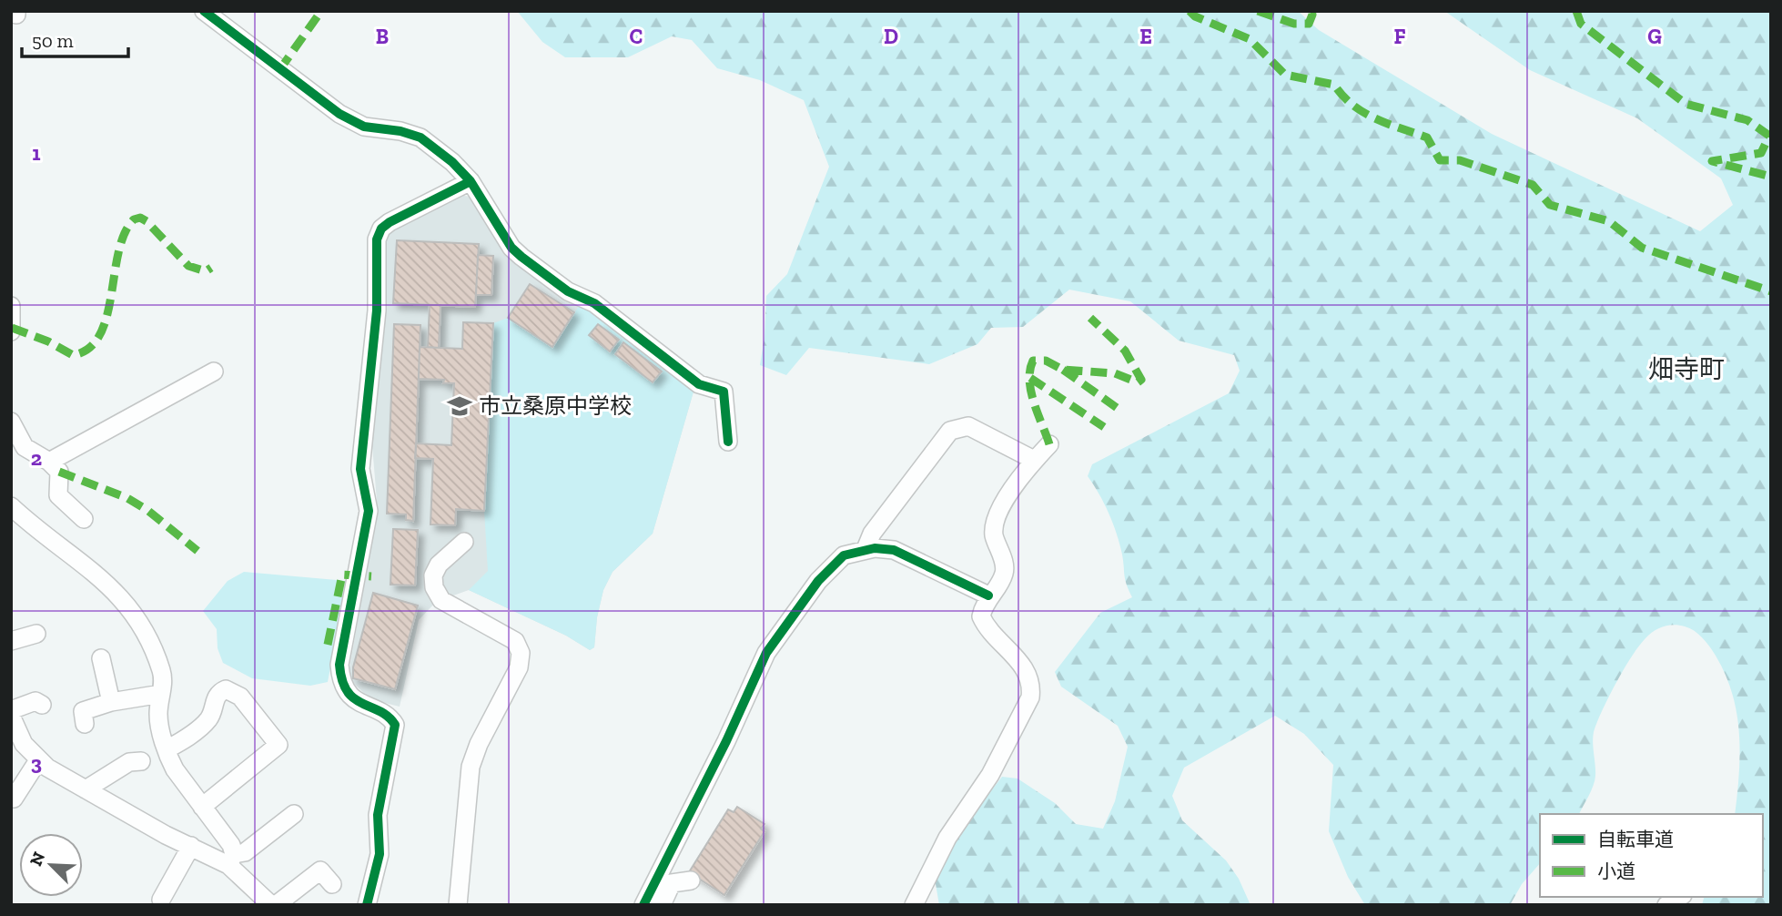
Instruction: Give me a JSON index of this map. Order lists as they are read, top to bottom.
{
  "districts": ["畑寺町"],
  "places": {
    "school or university": ["市立桑原中学校"]
  },
  "legend": ["自転車道", "小道"],
  "scale_bar": "50 m",
  "north": "top left",
  "grid": {
    "columns": [
      "B",
      "C",
      "D",
      "E",
      "F",
      "G"
    ],
    "rows": ["1", "2", "3"]
  }
}
